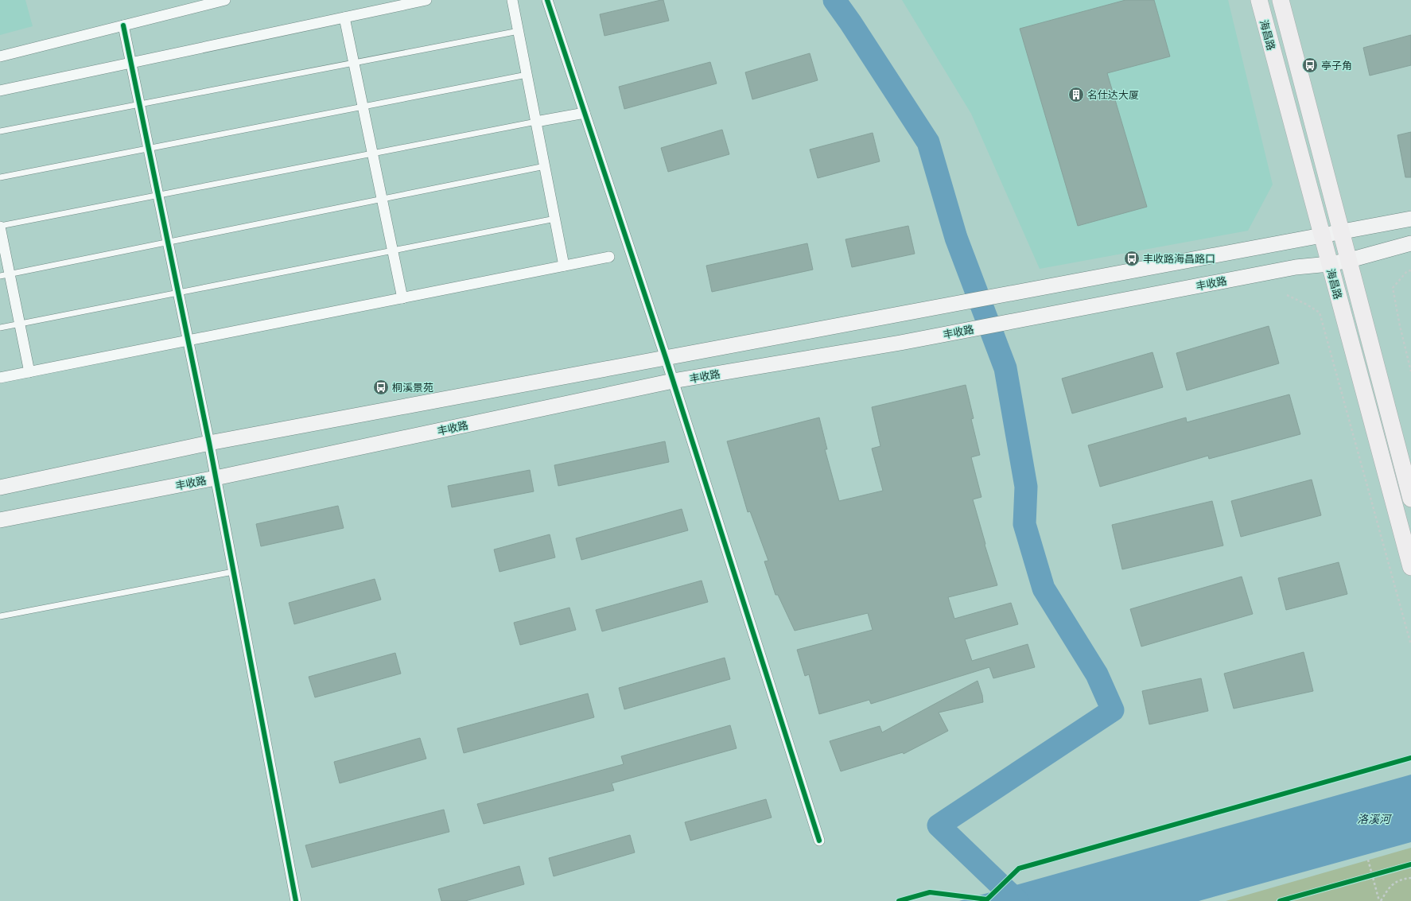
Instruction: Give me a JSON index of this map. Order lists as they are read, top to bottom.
{
  "streets": {
    "main road": ["海昌路", "丰收路"]
  },
  "crossings": [
    ["海昌路", "丰收路"]
  ],
  "water": ["洛溪河"],
  "places": {
    "bus stop": ["亭子角", "丰收路海昌路口", "桐溪景苑"],
    "building": ["名仕达大厦"]
  }
}
